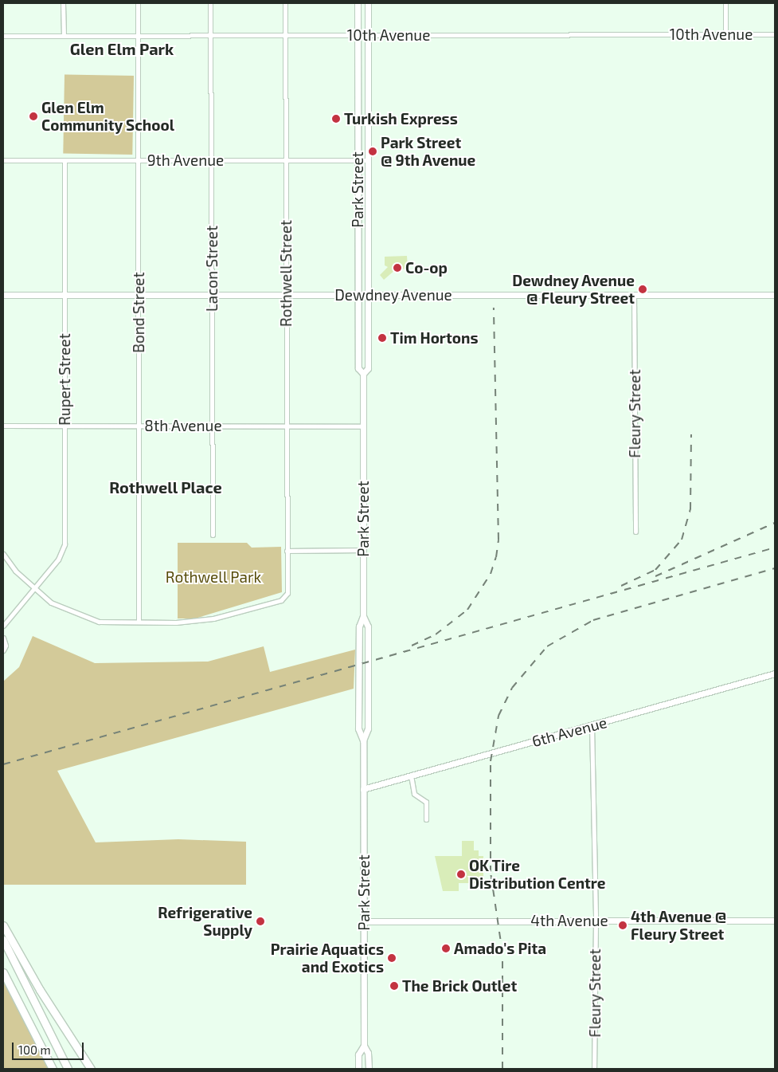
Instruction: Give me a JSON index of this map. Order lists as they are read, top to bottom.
{
  "streets": {
    "street": [
      "10th Avenue",
      "9th Avenue",
      "Park Street",
      "Lacon Street",
      "Rothwell Street",
      "Dewdney Avenue",
      "Bond Street",
      "Rupert Street",
      "Fleury Street",
      "8th Avenue",
      "6th Avenue",
      "4th Avenue"
    ]
  },
  "crossings": [
    ["10th Avenue", "Park Street"],
    ["10th Avenue", "Lacon Street"],
    ["10th Avenue", "Rothwell Street"],
    ["10th Avenue", "Bond Street"],
    ["9th Avenue", "Park Street"],
    ["9th Avenue", "Lacon Street"],
    ["9th Avenue", "Rothwell Street"],
    ["9th Avenue", "Bond Street"],
    ["9th Avenue", "Rupert Street"],
    ["Park Street", "Dewdney Avenue"],
    ["Park Street", "8th Avenue"],
    ["Park Street", "6th Avenue"],
    ["Park Street", "4th Avenue"],
    ["Lacon Street", "Dewdney Avenue"],
    ["Lacon Street", "8th Avenue"],
    ["Rothwell Street", "Dewdney Avenue"],
    ["Rothwell Street", "Bond Street"],
    ["Rothwell Street", "Rupert Street"],
    ["Rothwell Street", "8th Avenue"],
    ["Dewdney Avenue", "Bond Street"],
    ["Dewdney Avenue", "Rupert Street"],
    ["Dewdney Avenue", "Fleury Street"],
    ["Bond Street", "8th Avenue"],
    ["Rupert Street", "8th Avenue"],
    ["Fleury Street", "6th Avenue"],
    ["Fleury Street", "4th Avenue"]
  ],
  "districts": ["Glen Elm Park", "Rothwell Place"],
  "parks": ["Rothwell Park"],
  "places": [
    "Glen Elm Community School",
    "Turkish Express",
    "Park Street @ 9th Avenue",
    "Co-op",
    "Dewdney Avenue @ Fleury Street",
    "Tim Hortons",
    "OK Tire Distribution Centre",
    "Refrigerative Supply",
    "4th Avenue @ Fleury Street",
    "Amado's Pita",
    "Prairie Aquatics and Exotics",
    "The Brick Outlet"
  ],
  "scale_bar": "100 m"
}
